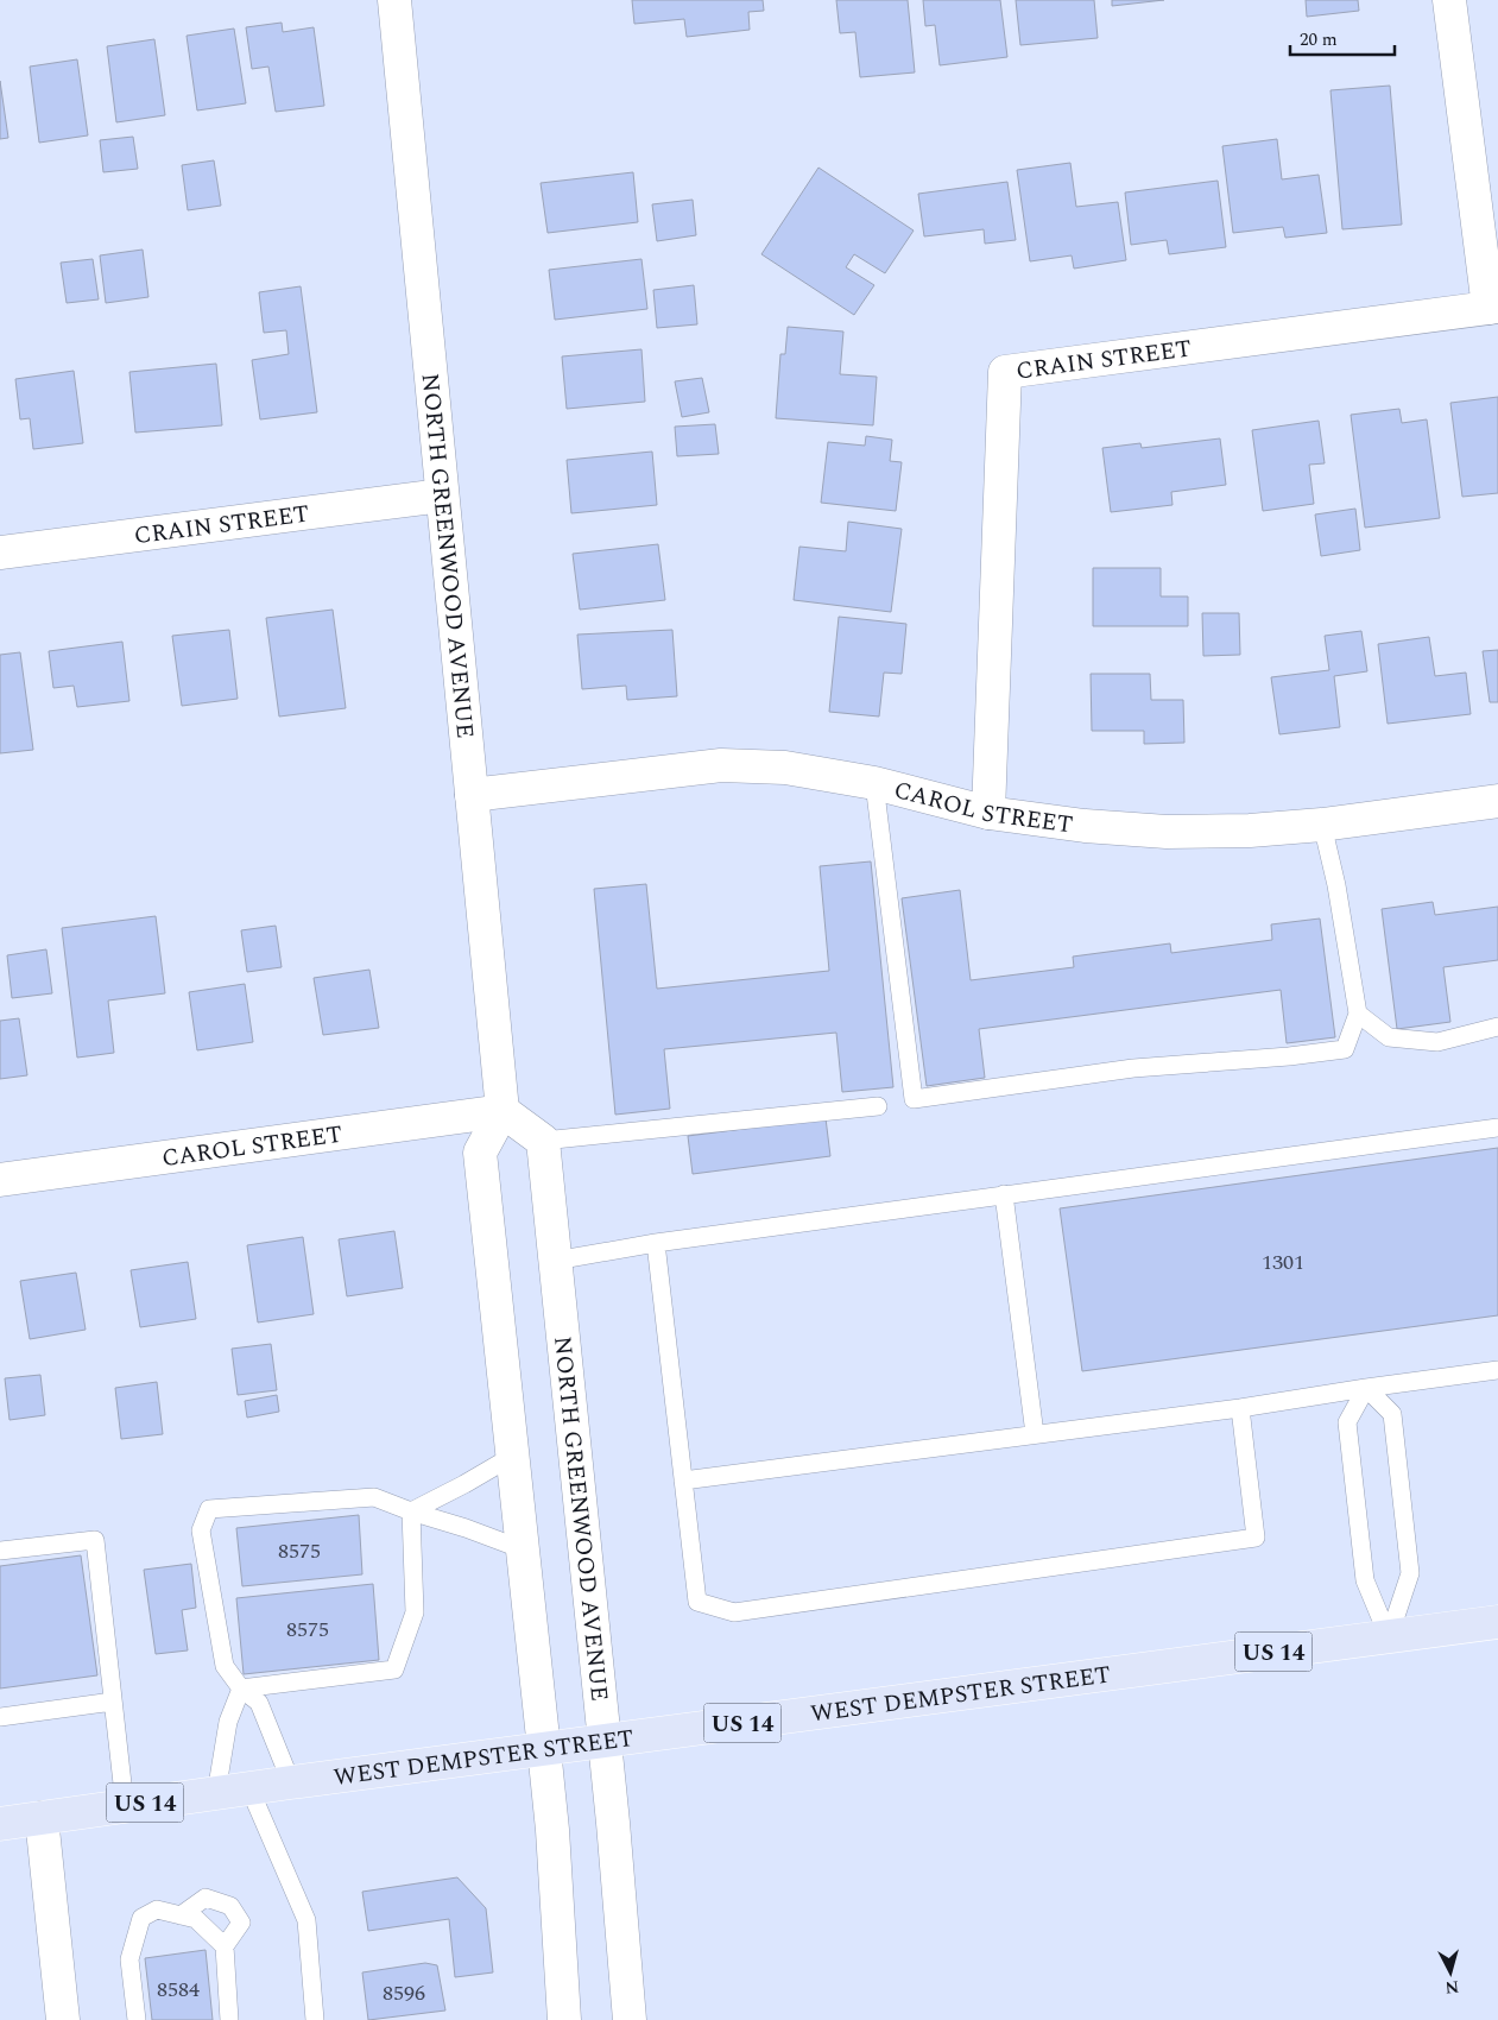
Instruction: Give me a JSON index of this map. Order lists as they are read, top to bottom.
{
  "streets": {
    "main road": ["US 14", "WEST DEMPSTER STREET"],
    "street": ["CRAIN STREET", "NORTH GREENWOOD AVENUE", "CAROL STREET"]
  },
  "crossings": [
    ["CRAIN STREET", "NORTH GREENWOOD AVENUE"],
    ["CRAIN STREET", "CAROL STREET"],
    ["NORTH GREENWOOD AVENUE", "CAROL STREET"],
    ["NORTH GREENWOOD AVENUE", "WEST DEMPSTER STREET"]
  ],
  "house_numbers": [
    "1301",
    "8575",
    "8575",
    "8584",
    "8596"
  ],
  "scale_bar": "20 m",
  "north": "bottom"
}
